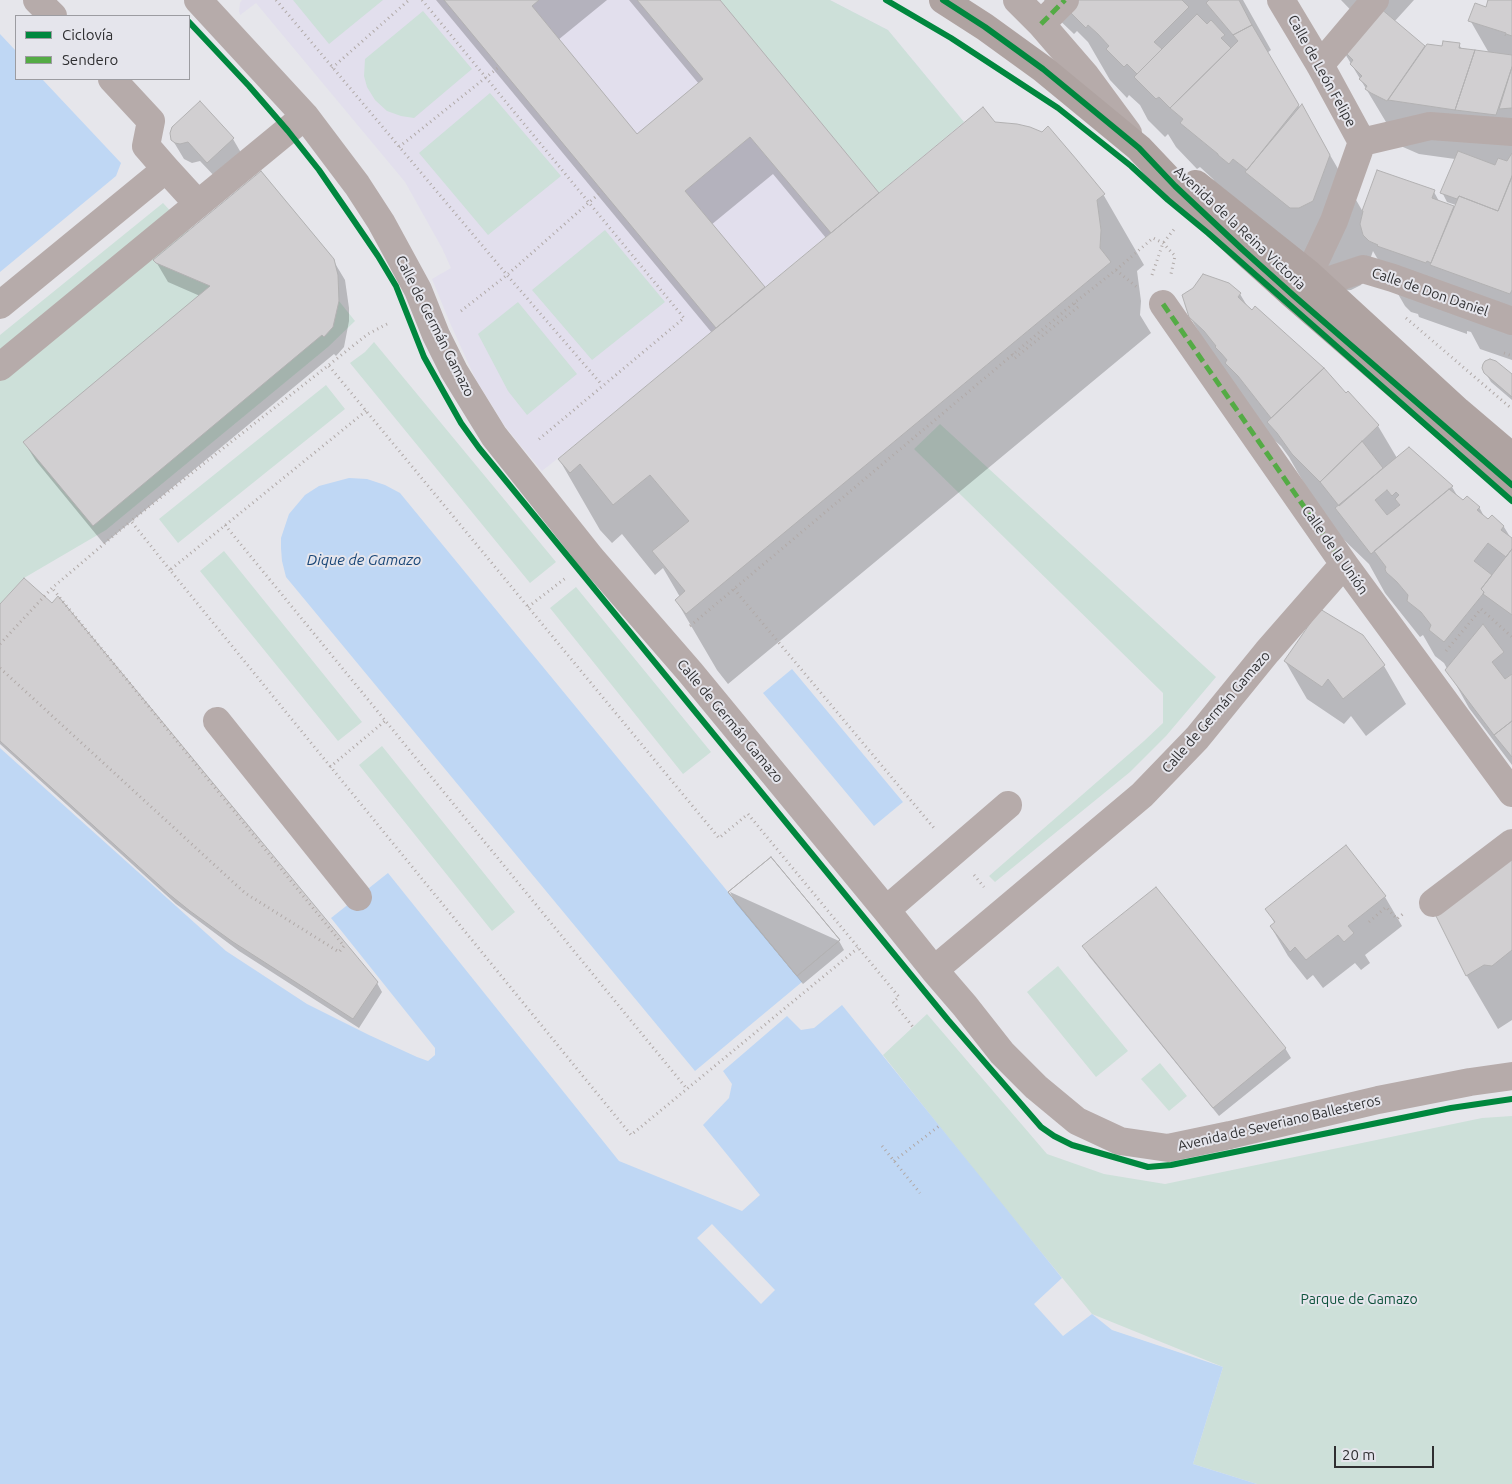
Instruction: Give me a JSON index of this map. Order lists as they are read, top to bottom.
{
  "streets": {
    "main road": ["Avenida de la Reina Victoria"],
    "street": [
      "Calle de León Felipe",
      "Calle de Don Daniel",
      "Calle de Germán Gamazo",
      "Calle de la Unión",
      "Avenida de Severiano Ballesteros"
    ]
  },
  "crossings": [
    ["Avenida de la Reina Victoria", "Calle de Don Daniel"],
    ["Calle de Germán Gamazo", "Calle de la Unión"],
    ["Calle de Germán Gamazo", "Avenida de Severiano Ballesteros"]
  ],
  "water": ["Dique de Gamazo"],
  "parks": ["Parque de Gamazo"],
  "legend": ["Ciclovía", "Sendero"],
  "scale_bar": "20 m"
}
